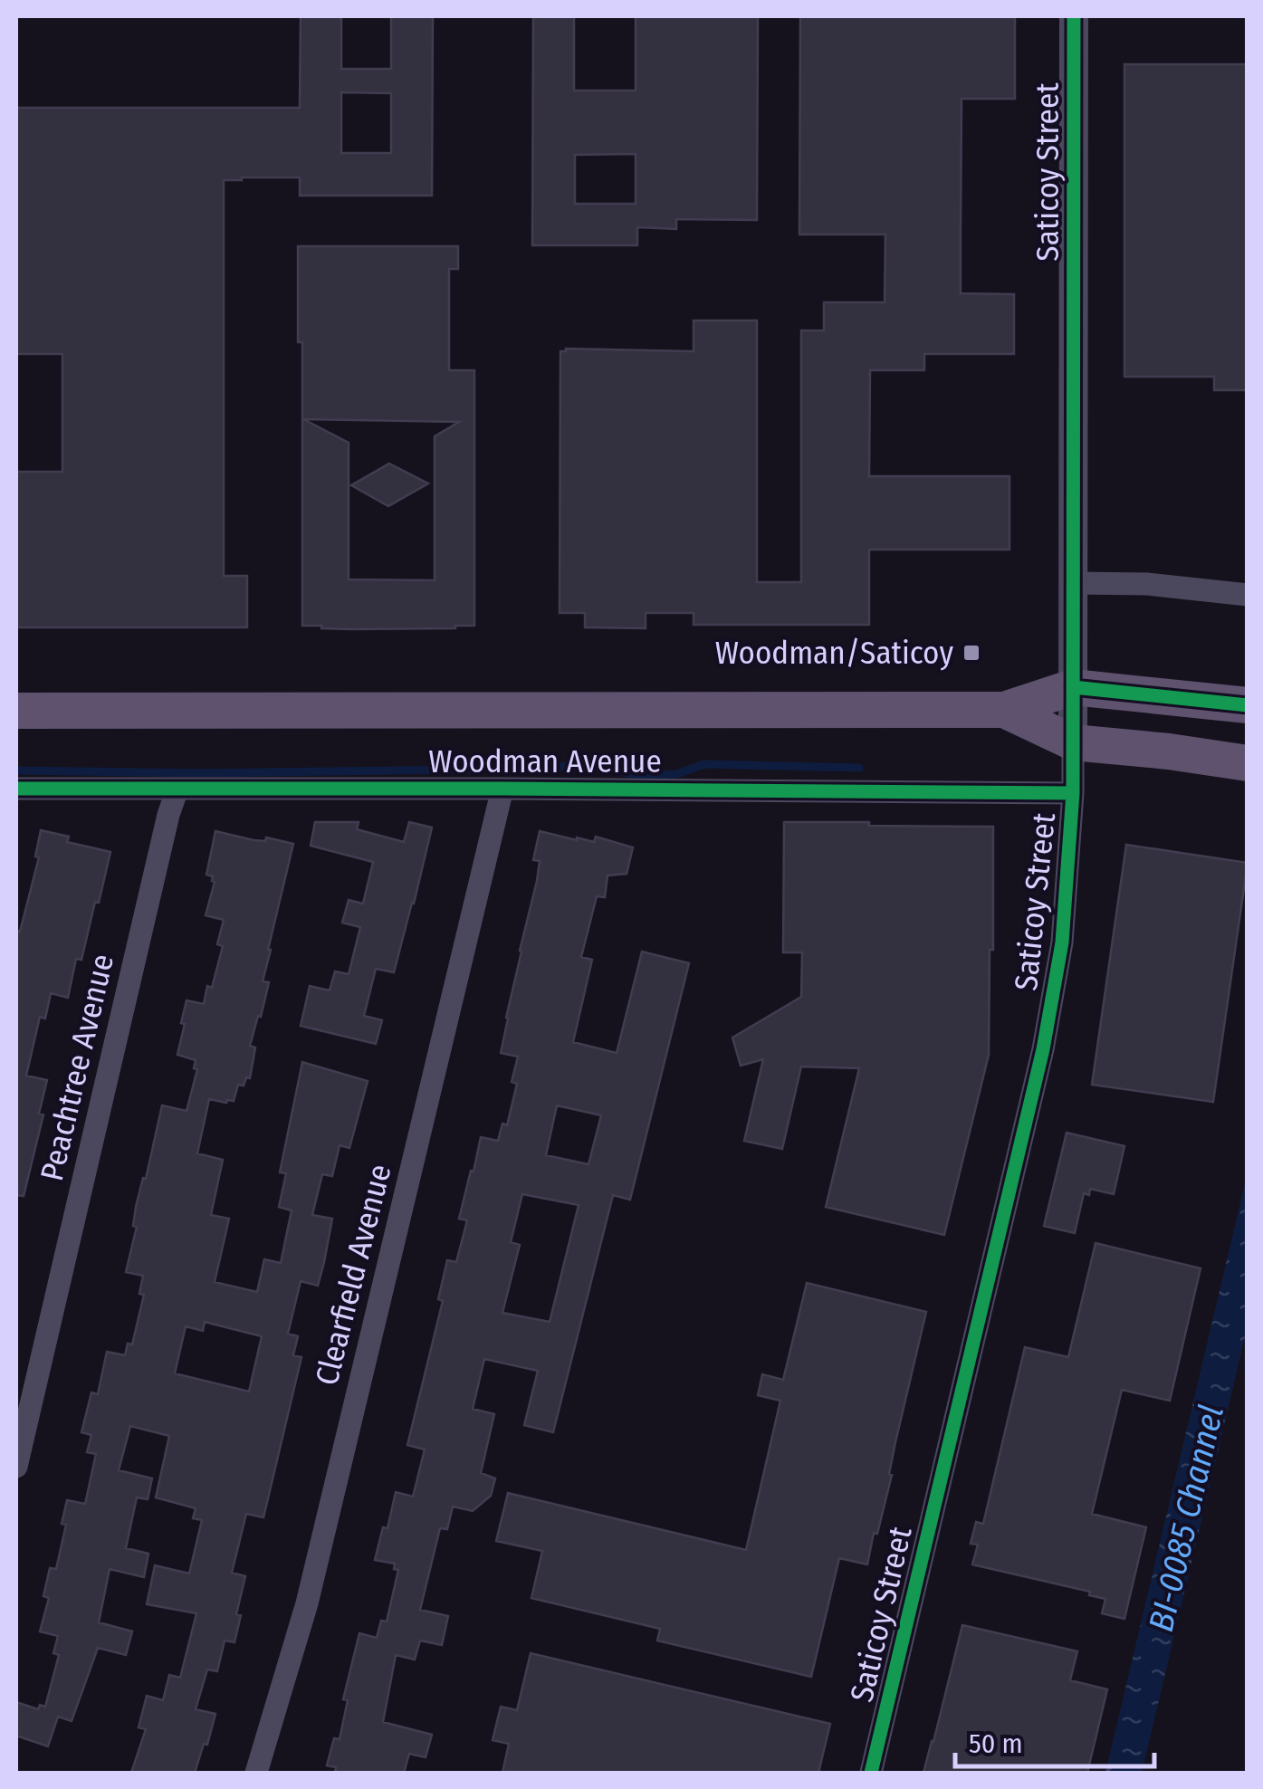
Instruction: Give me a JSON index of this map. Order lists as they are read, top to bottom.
{
  "streets": {
    "main road": ["Woodman Avenue"],
    "street": ["Saticoy Street", "Peachtree Avenue", "Clearfield Avenue"]
  },
  "crossings": [
    ["Saticoy Street", "Woodman Avenue"],
    ["Woodman Avenue", "Peachtree Avenue"],
    ["Woodman Avenue", "Clearfield Avenue"]
  ],
  "water": ["BI-0085 Channel"],
  "places": {
    "transit": ["Woodman/Saticoy"]
  },
  "scale_bar": "50 m"
}
